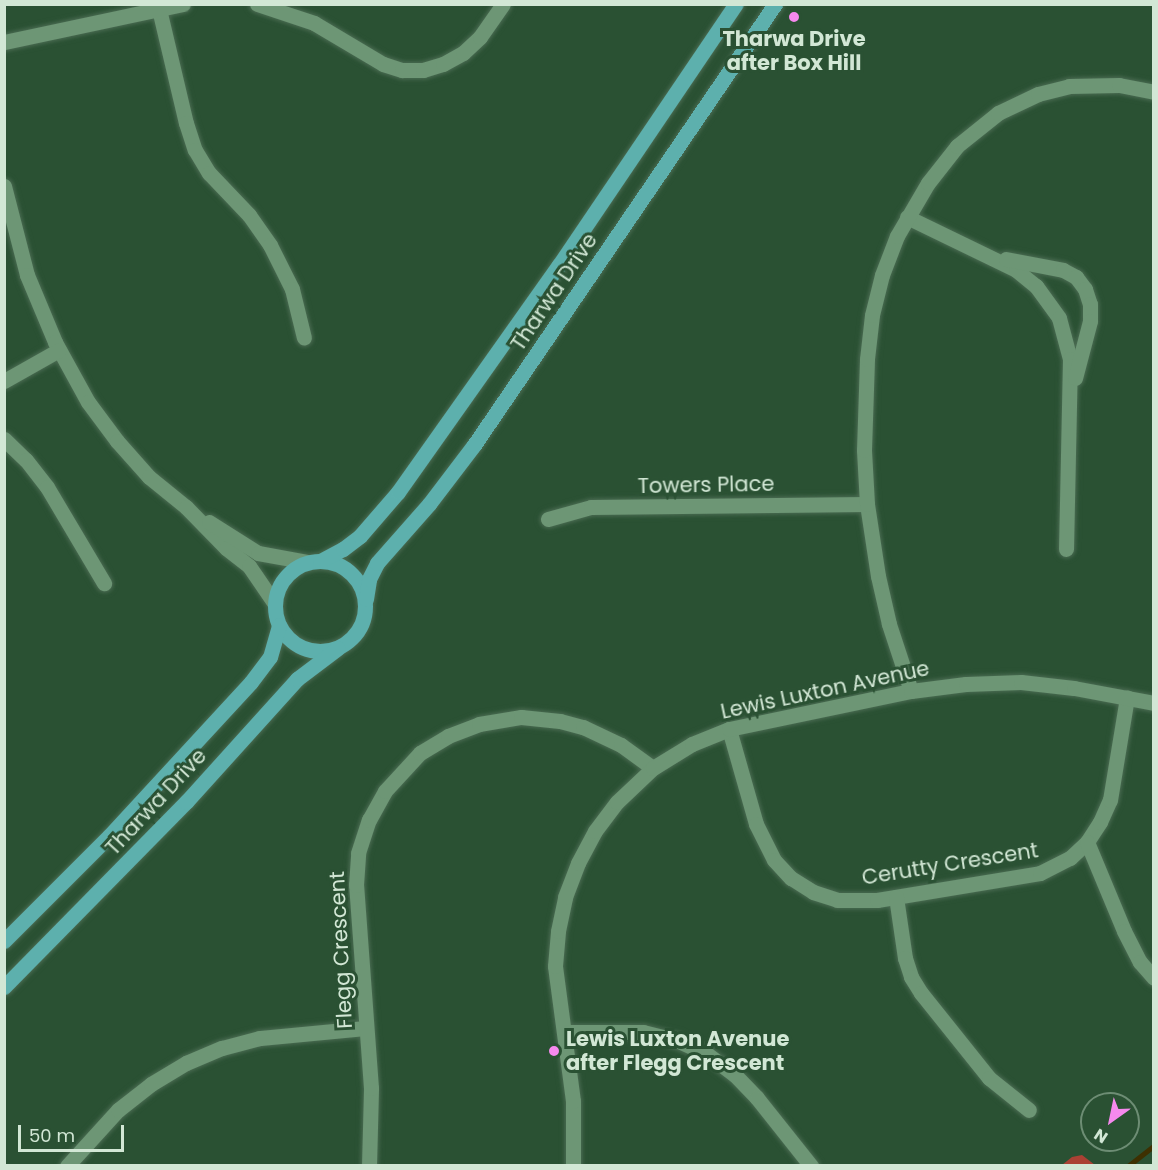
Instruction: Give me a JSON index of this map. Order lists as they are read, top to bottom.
{
  "streets": {
    "main road": ["Tharwa Drive"],
    "street": [
      "Towers Place",
      "Lewis Luxton Avenue",
      "Cerutty Crescent",
      "Flegg Crescent"
    ]
  },
  "crossings": [
    ["Lewis Luxton Avenue", "Cerutty Crescent"],
    ["Lewis Luxton Avenue", "Flegg Crescent"]
  ],
  "places": ["Tharwa Drive after Box Hill", "Lewis Luxton Avenue after Flegg Crescent"],
  "scale_bar": "50 m",
  "north": "bottom left"
}
